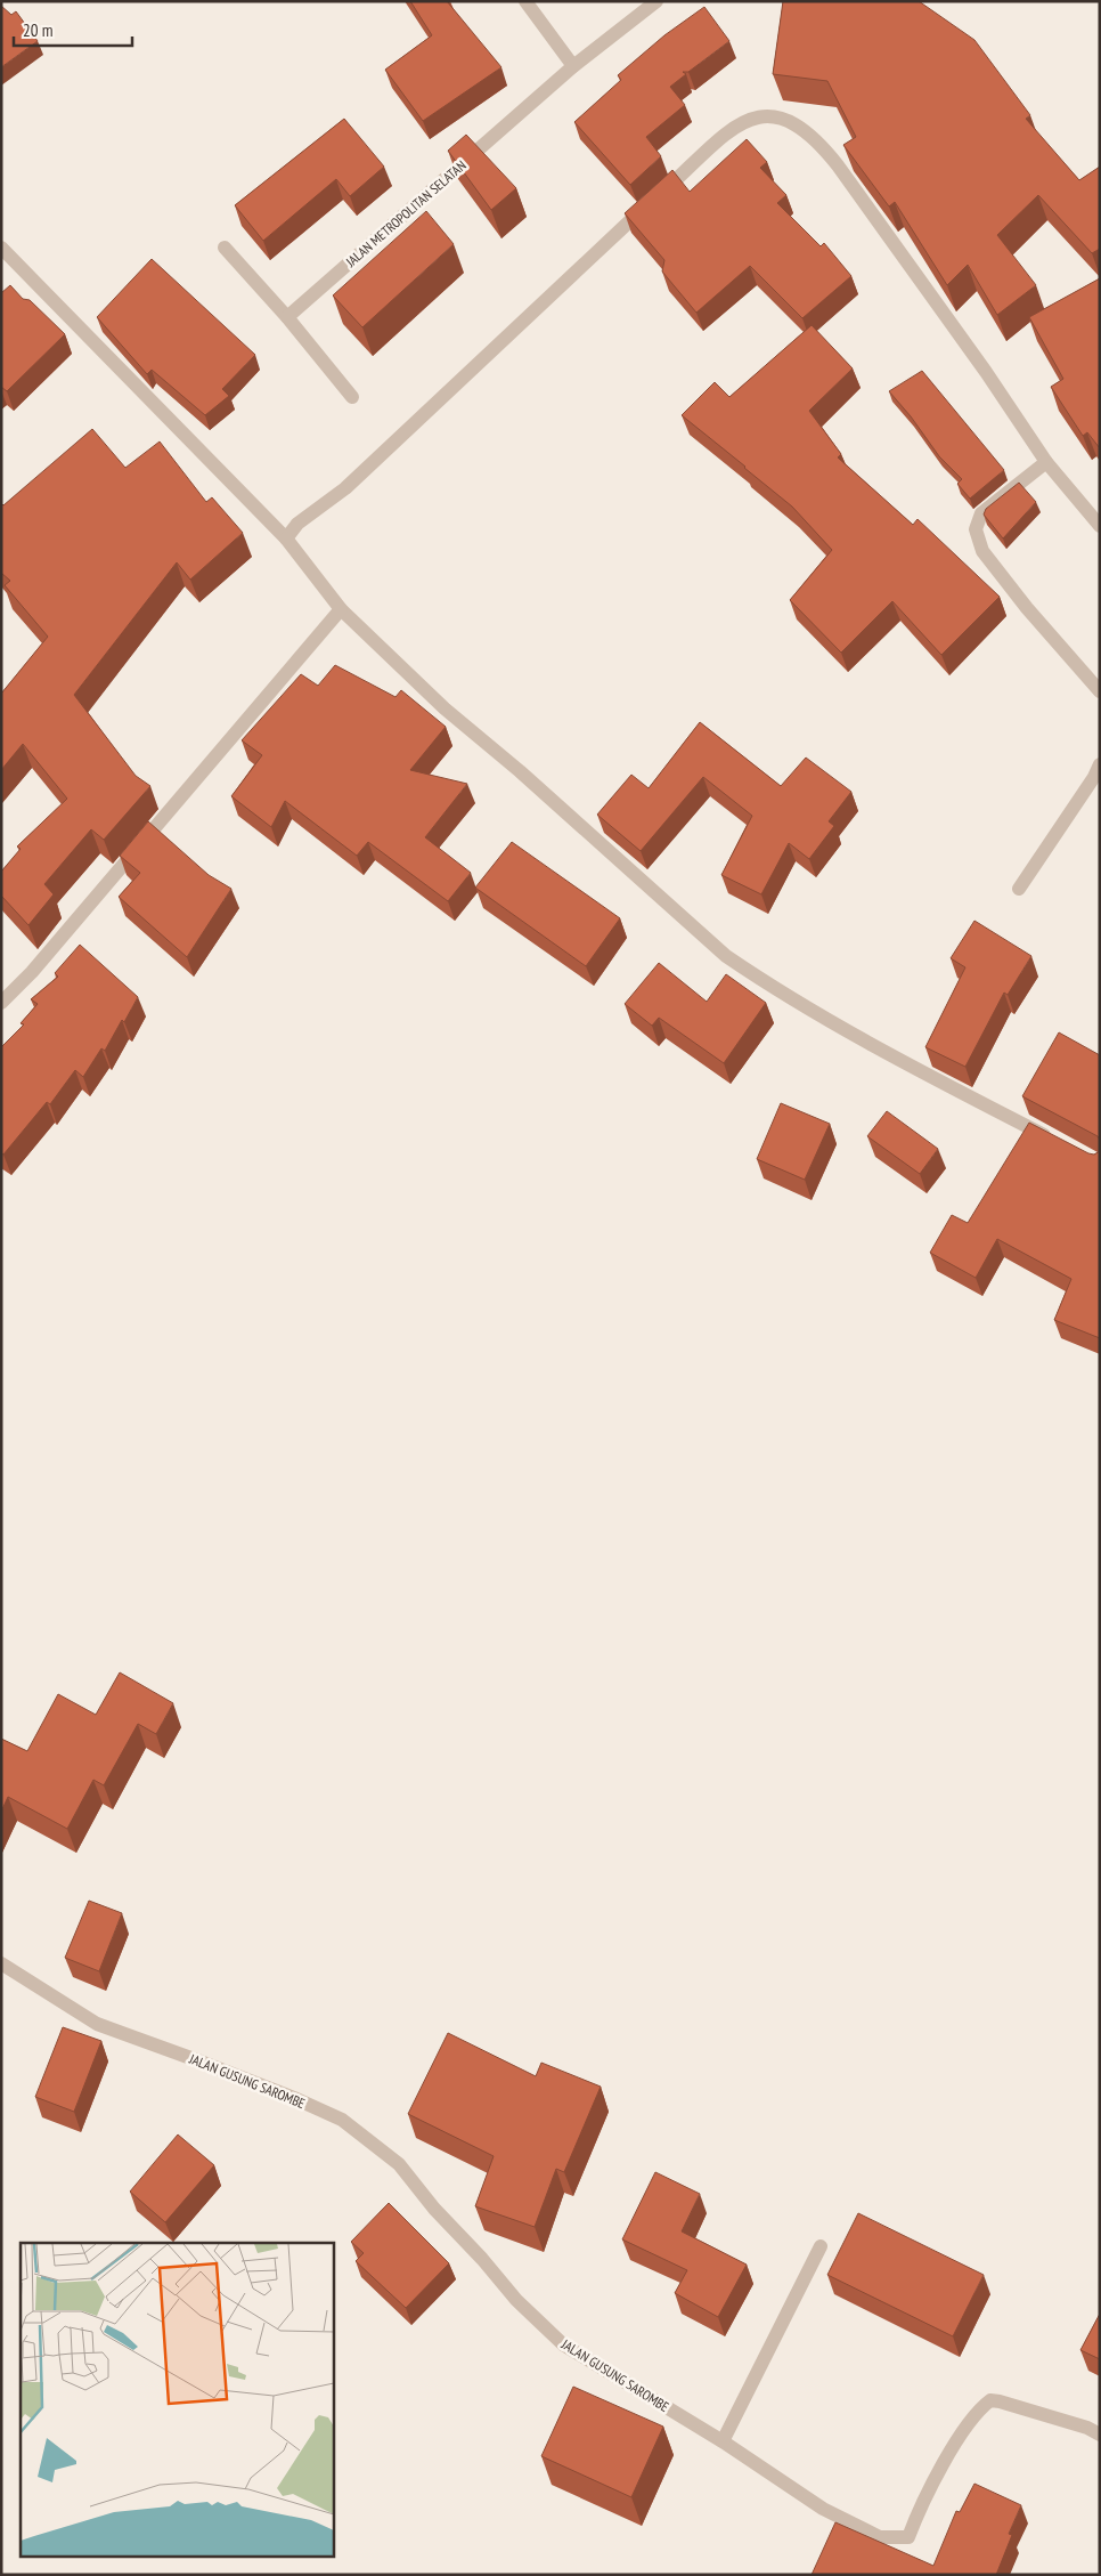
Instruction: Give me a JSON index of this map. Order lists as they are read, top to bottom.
{
  "streets": {
    "street": ["JALAN METROPOLITAN SELATAN", "JALAN GUSUNG SAROMBE"]
  },
  "scale_bar": "20 m"
}
